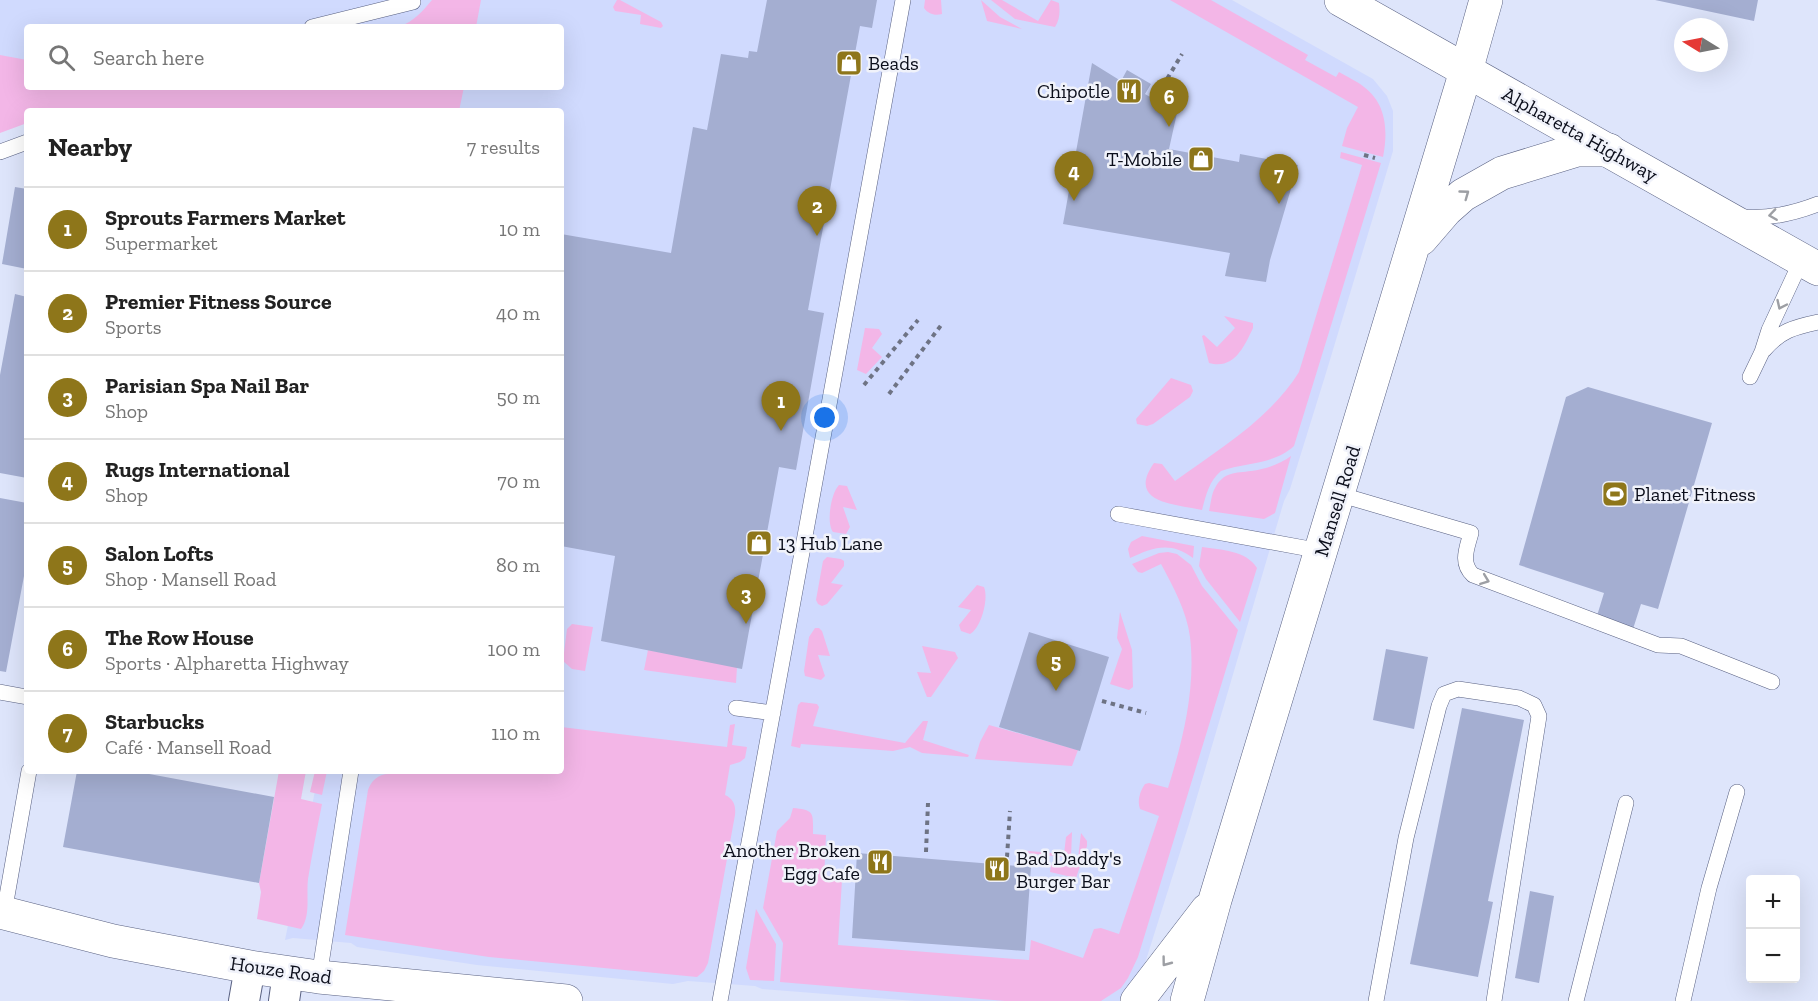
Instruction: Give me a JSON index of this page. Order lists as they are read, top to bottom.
{
  "streets": {
    "main road": ["Alpharetta Highway", "Mansell Road", "Houze Road"]
  },
  "crossings": [
    ["Alpharetta Highway", "Mansell Road"]
  ],
  "places": {
    "shop": ["Beads", "T-Mobile", "13 Hub Lane"],
    "restaurant": ["Chipotle", "Another Broken Egg Cafe", "Bad Daddy's Burger Bar"],
    "sports": ["Planet Fitness"]
  },
  "north": "left",
  "page": {
    "search": "Search here",
    "pins": [
      "6",
      "4",
      "7",
      "2",
      "1",
      "3",
      "5"
    ],
    "heading": ["Nearby", "7 results"],
    "list": [
      {
        "mark": "1",
        "name": "Sprouts Farmers Market",
        "note": "Supermarket",
        "value": "10 m"
      },
      {
        "mark": "2",
        "name": "Premier Fitness Source",
        "note": "Sports",
        "value": "40 m"
      },
      {
        "mark": "3",
        "name": "Parisian Spa Nail Bar",
        "note": "Shop",
        "value": "50 m"
      },
      {
        "mark": "4",
        "name": "Rugs International",
        "note": "Shop",
        "value": "70 m"
      },
      {
        "mark": "5",
        "name": "Salon Lofts",
        "note": "Shop · Mansell Road",
        "value": "80 m"
      },
      {
        "mark": "6",
        "name": "The Row House",
        "note": "Sports · Alpharetta Highway",
        "value": "100 m"
      },
      {
        "mark": "7",
        "name": "Starbucks",
        "note": "Café · Mansell Road",
        "value": "110 m"
      }
    ],
    "map_buttons": ["+", "−"]
  }
}
